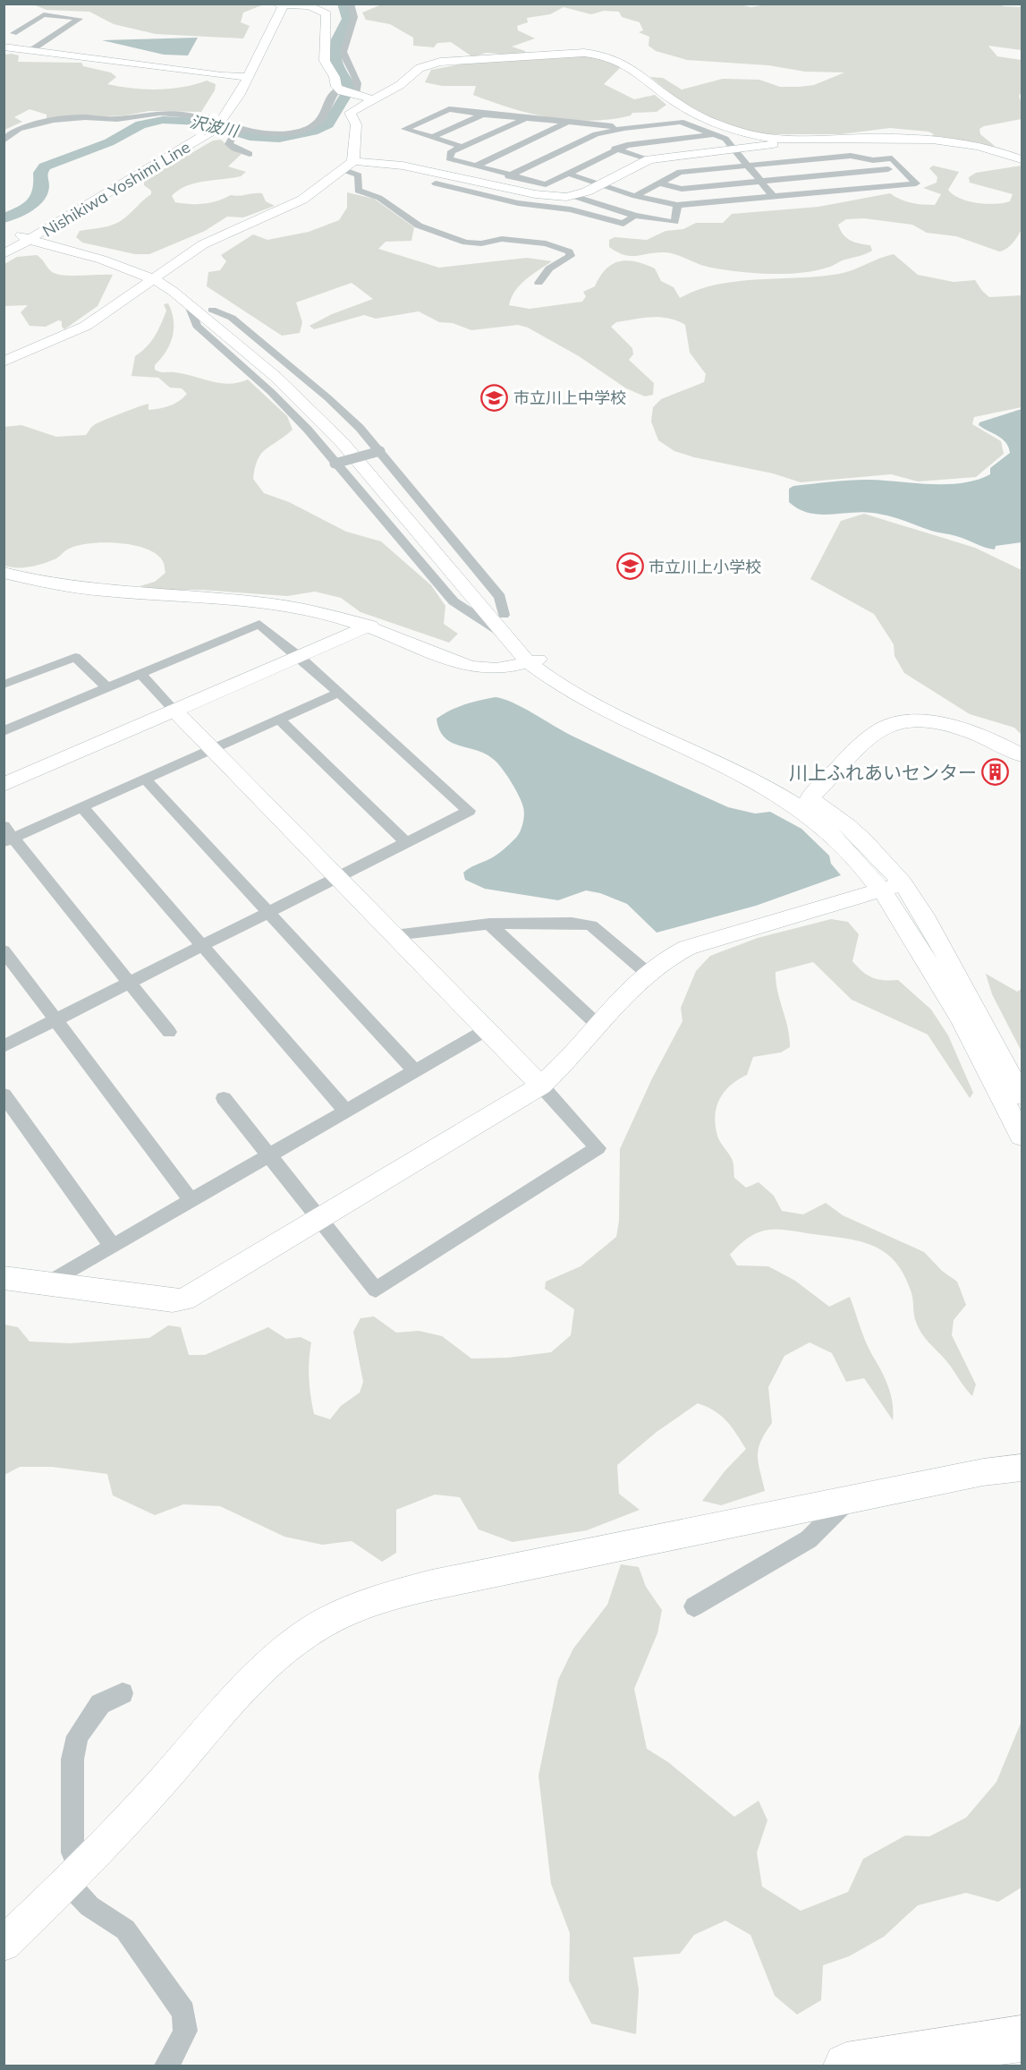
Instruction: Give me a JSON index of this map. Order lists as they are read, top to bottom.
{
  "streets": {
    "street": ["Nishikiwa Yoshimi Line"]
  },
  "water": ["沢波川"],
  "places": {
    "school or university": ["市立川上中学校", "市立川上小学校"],
    "building": ["川上ふれあいセンター"]
  }
}
